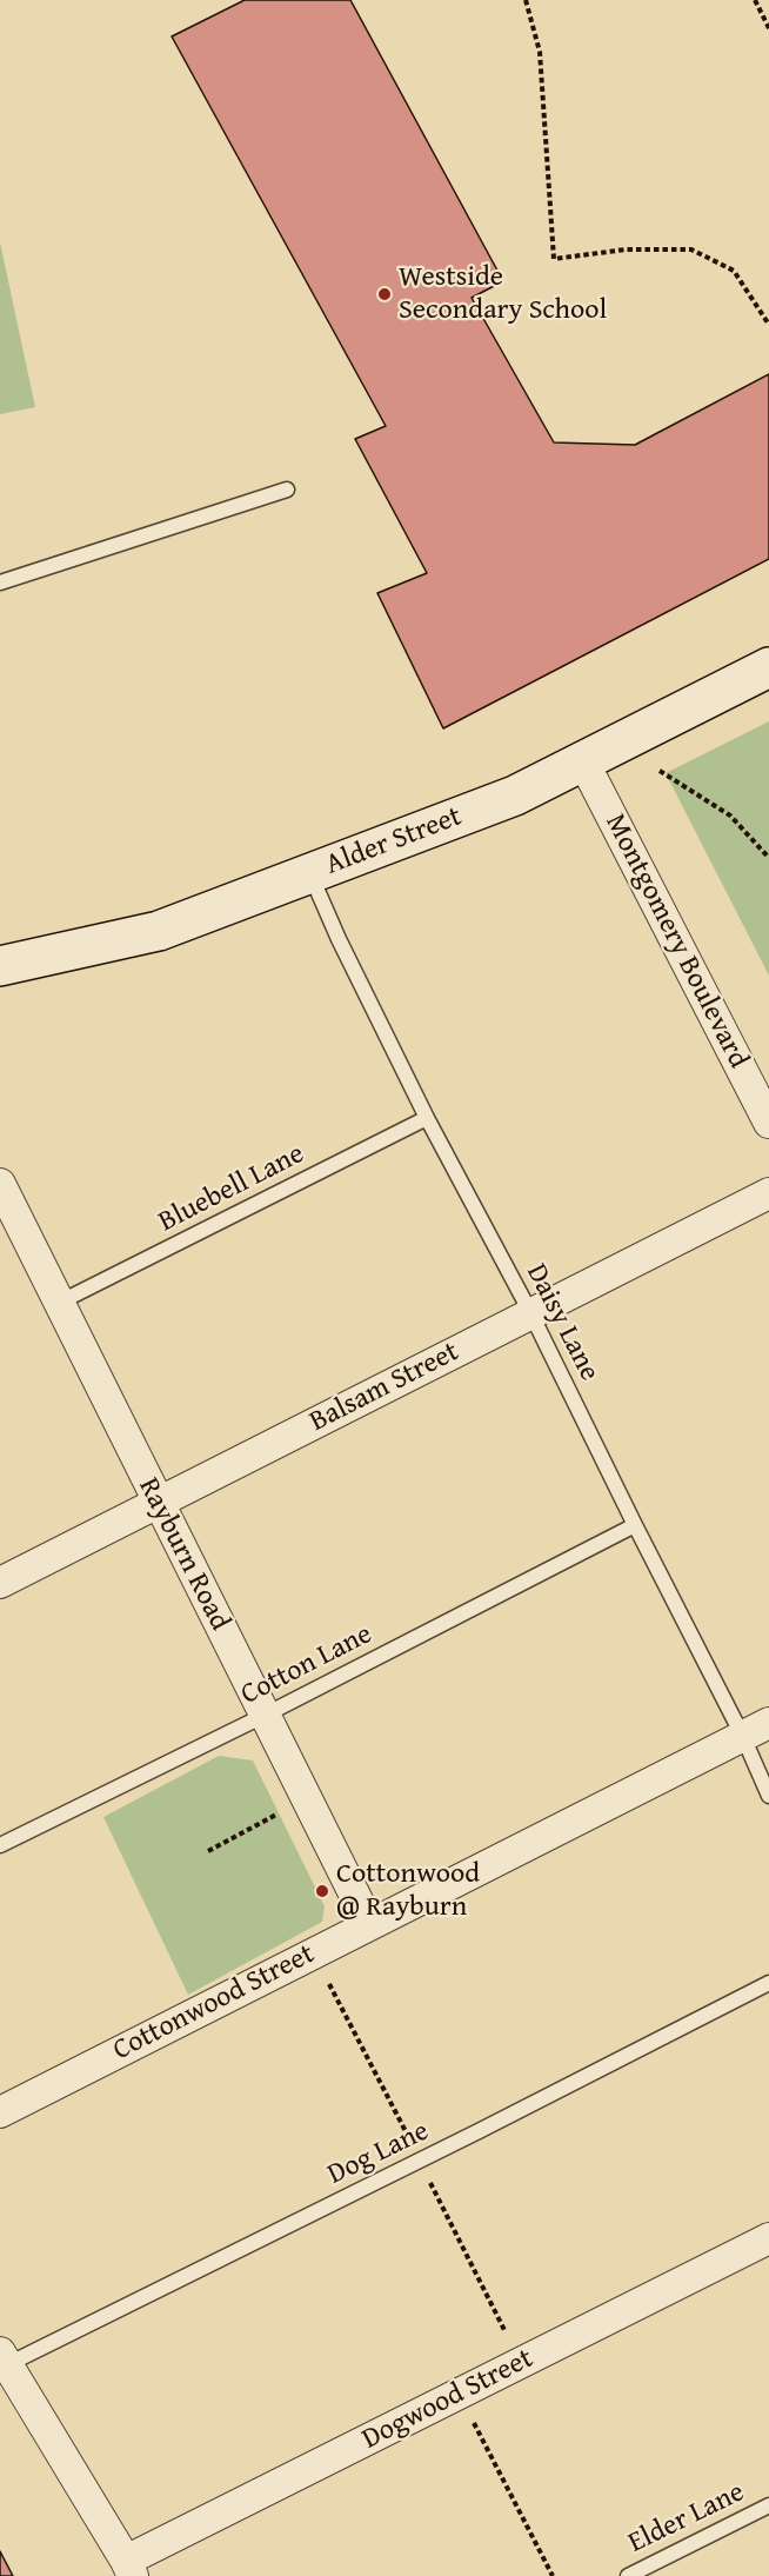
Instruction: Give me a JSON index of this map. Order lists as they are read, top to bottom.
{
  "streets": {
    "street": [
      "Alder Street",
      "Montgomery Boulevard",
      "Balsam Street",
      "Rayburn Road",
      "Cottonwood Street",
      "Dogwood Street"
    ],
    "lane": [
      "Bluebell Lane",
      "Daisy Lane",
      "Cotton Lane",
      "Dog Lane",
      "Elder Lane"
    ]
  },
  "crossings": [
    ["Alder Street", "Montgomery Boulevard"],
    ["Alder Street", "Daisy Lane"],
    ["Bluebell Lane", "Daisy Lane"],
    ["Bluebell Lane", "Rayburn Road"],
    ["Daisy Lane", "Balsam Street"],
    ["Daisy Lane", "Cotton Lane"],
    ["Daisy Lane", "Cottonwood Street"],
    ["Balsam Street", "Rayburn Road"],
    ["Rayburn Road", "Cotton Lane"],
    ["Rayburn Road", "Cottonwood Street"]
  ],
  "places": ["Westside Secondary School", "Cottonwood @ Rayburn"]
}
